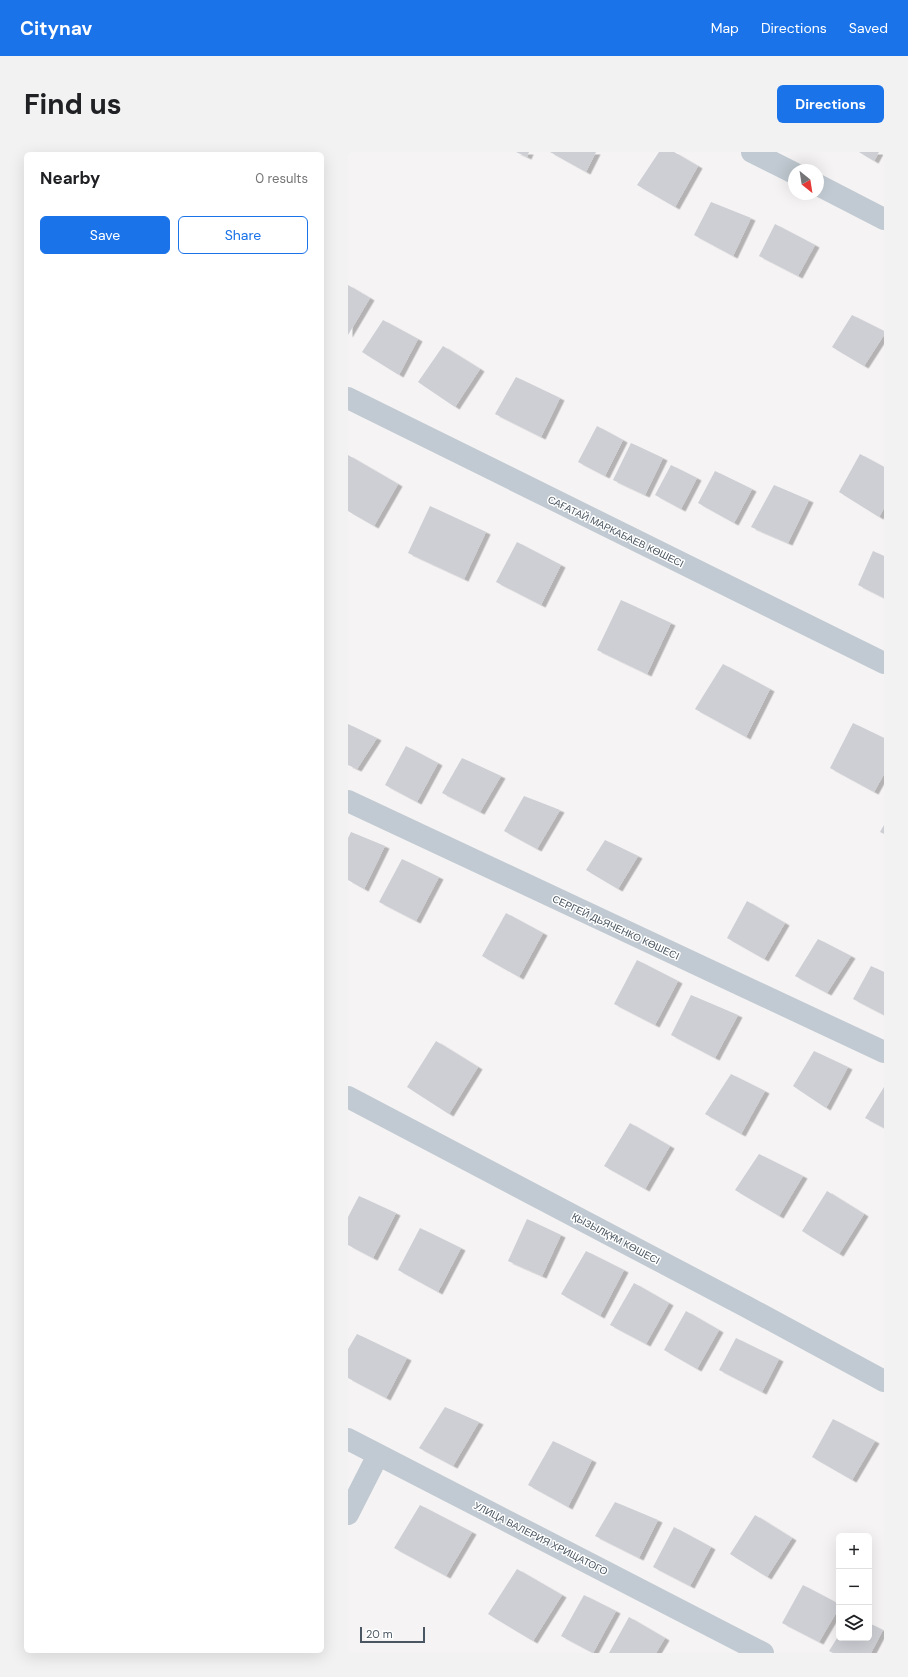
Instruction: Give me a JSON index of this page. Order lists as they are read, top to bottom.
{
  "streets": {
    "street": [
      "САҒАТАЙ МАРКАБАЕВ КӨШЕСІ",
      "СЕРГЕЙ ДЬЯЧЕНКО КӨШЕСІ",
      "ҚЫЗЫЛҚҰМ КӨШЕСІ",
      "УЛИЦА ВАЛЕРИЯ ХРИЩАТОГО"
    ]
  },
  "scale_bar": "20 m",
  "north": "bottom right",
  "page": {
    "header": "Citynav",
    "nav": ["Map", "Directions", "Saved"],
    "buttons": [
      "Directions",
      ["Save", "Share"]
    ],
    "title": "Find us",
    "heading": ["Nearby", "0 results"],
    "map_buttons": ["+", "−"],
    "scale": "20 m"
  }
}
